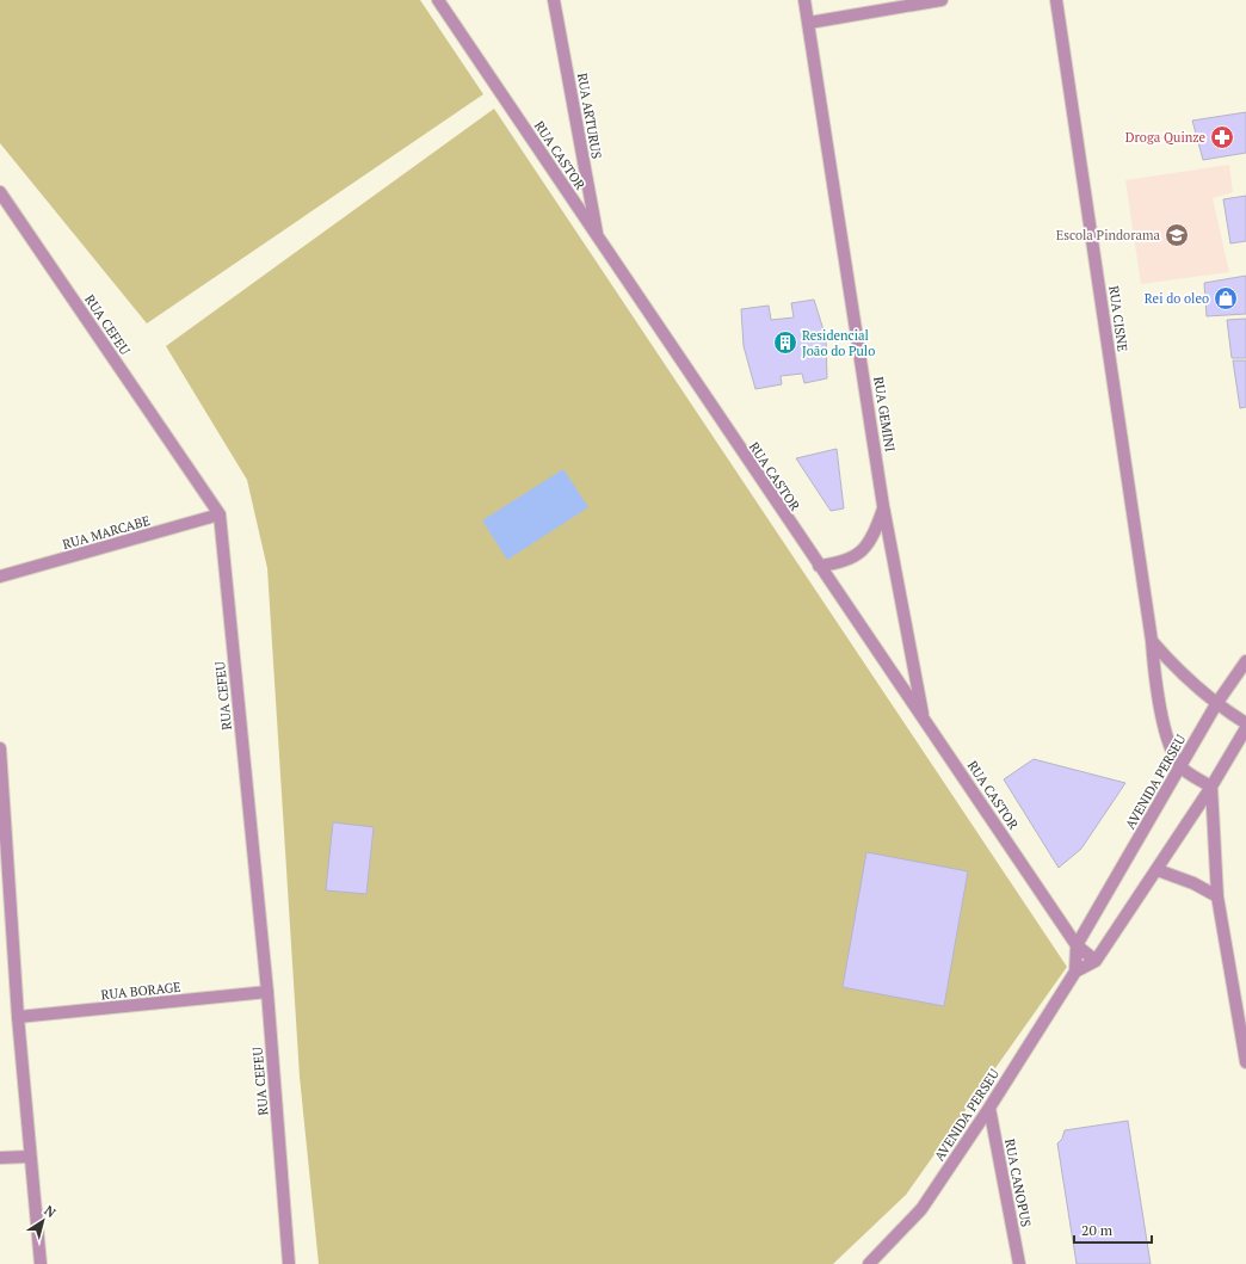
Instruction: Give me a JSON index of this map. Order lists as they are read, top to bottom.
{
  "streets": {
    "street": [
      "RUA ARTURUS",
      "RUA CASTOR",
      "RUA CISNE",
      "RUA CEFEU",
      "RUA GEMINI",
      "RUA MARCABE",
      "AVENIDA PERSEU",
      "RUA BORAGE",
      "RUA CANOPUS"
    ]
  },
  "crossings": [
    ["RUA ARTURUS", "RUA CASTOR"],
    ["RUA CASTOR", "RUA GEMINI"],
    ["RUA CASTOR", "AVENIDA PERSEU"],
    ["RUA CISNE", "AVENIDA PERSEU"],
    ["RUA CEFEU", "RUA MARCABE"],
    ["RUA CEFEU", "RUA BORAGE"],
    ["AVENIDA PERSEU", "RUA CANOPUS"]
  ],
  "places": {
    "pharmacy": ["Droga Quinze"],
    "school or university": ["Escola Pindorama"],
    "shop": ["Rei do oleo"],
    "building": ["Residencial João do Pulo"]
  },
  "scale_bar": "20 m",
  "north": "top right"
}
